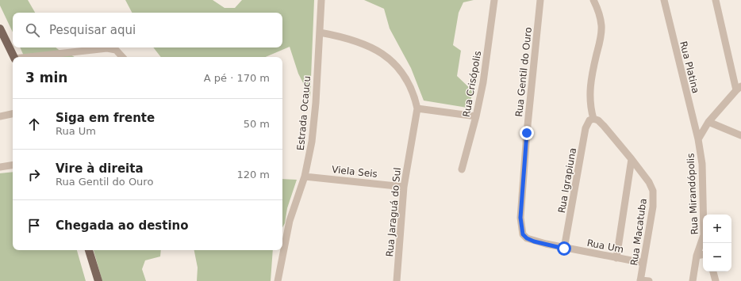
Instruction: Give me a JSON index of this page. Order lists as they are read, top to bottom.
{
  "streets": {
    "street": [
      "Rua Platina",
      "Rua Gentil do Ouro",
      "Rua Crisópolis",
      "Estrada Ocaucu",
      "Viela Seis",
      "Rua Igrapiuna",
      "Rua Mirandópolis",
      "Rua Jaraguá do Sul",
      "Rua Macatuba",
      "Rua Um"
    ]
  },
  "crossings": [
    ["Rua Platina", "Rua Mirandópolis"],
    ["Rua Gentil do Ouro", "Rua Um"],
    ["Estrada Ocaucu", "Viela Seis"],
    ["Viela Seis", "Rua Jaraguá do Sul"],
    ["Rua Igrapiuna", "Rua Macatuba"],
    ["Rua Igrapiuna", "Rua Um"],
    ["Rua Macatuba", "Rua Um"]
  ],
  "page": {
    "search": "Pesquisar aqui",
    "heading": ["3 min", "A pé · 170 m"],
    "list": [
      ["Siga em frente", "Rua Um", "50 m"],
      ["Vire à direita", "Rua Gentil do Ouro", "120 m"],
      "Chegada ao destino"
    ],
    "map_buttons": ["+", "−"]
  }
}
